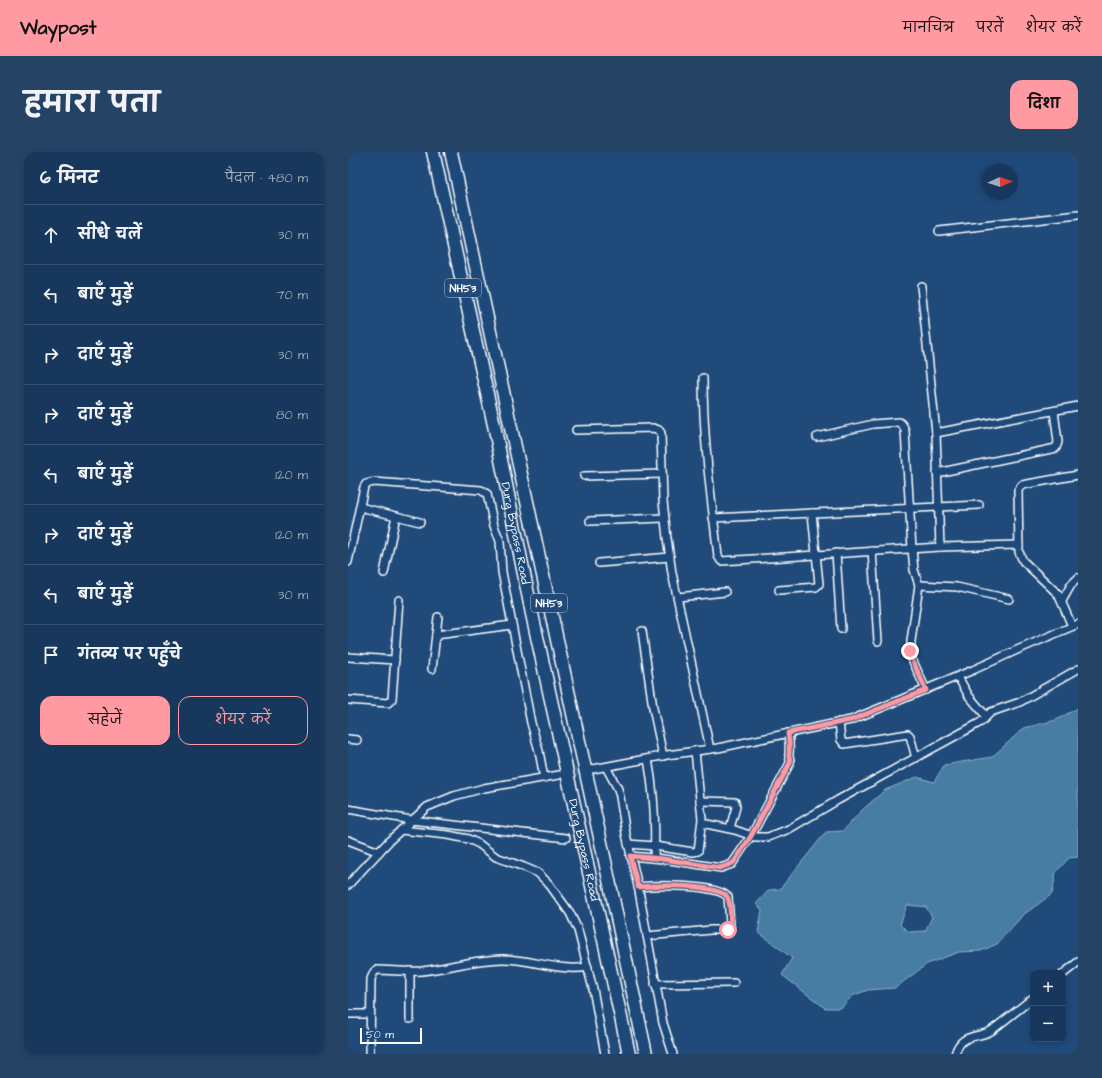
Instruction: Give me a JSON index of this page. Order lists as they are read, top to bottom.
{
  "streets": {
    "highway": ["NH53", "Durg Bypass Road"]
  },
  "scale_bar": "50 m",
  "north": "right",
  "page": {
    "header": "Waypost",
    "nav": ["मानचित्र", "परतें", "शेयर करें"],
    "title": "हमारा पता",
    "buttons": [
      "दिशा",
      ["सहेजें", "शेयर करें"]
    ],
    "heading": ["6 मिनट", "पैदल · 480 m"],
    "list": [
      ["सीधे चलें", "30 m"],
      ["बाएँ मुड़ें", "70 m"],
      ["दाएँ मुड़ें", "30 m"],
      ["दाएँ मुड़ें", "80 m"],
      ["बाएँ मुड़ें", "120 m"],
      ["दाएँ मुड़ें", "120 m"],
      ["बाएँ मुड़ें", "30 m"],
      "गंतव्य पर पहुँचे"
    ],
    "map_buttons": ["+", "−"],
    "scale": "50 m"
  }
}
